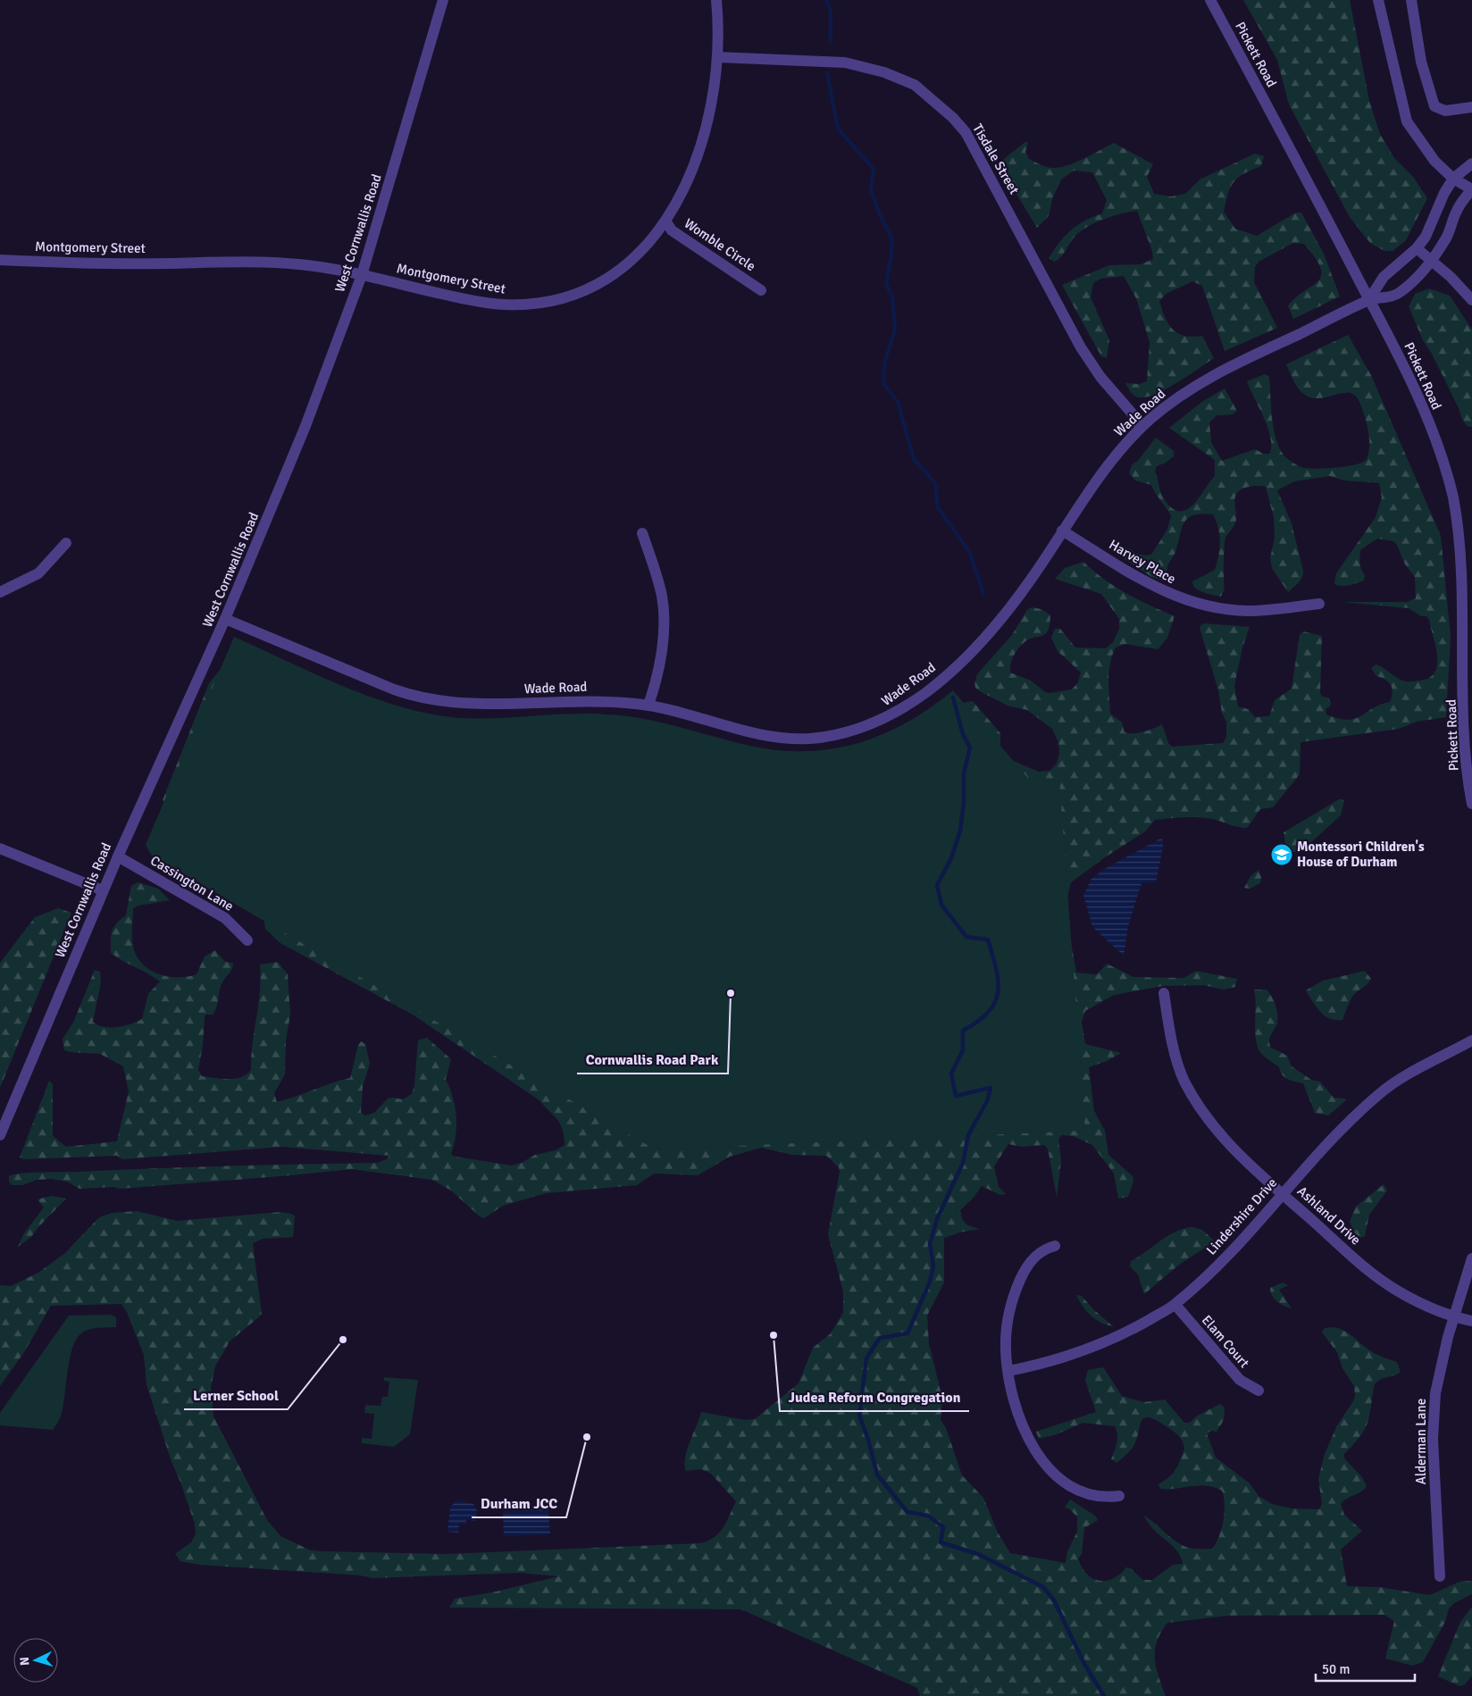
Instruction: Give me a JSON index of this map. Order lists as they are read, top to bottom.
{
  "streets": {
    "street": [
      "Pickett Road",
      "Tisdale Street",
      "West Cornwallis Road",
      "Womble Circle",
      "Montgomery Street",
      "Wade Road",
      "Harvey Place",
      "Cassington Lane",
      "Ashland Drive",
      "Lindershire Drive",
      "Elam Court",
      "Alderman Lane"
    ]
  },
  "crossings": [
    ["Pickett Road", "Wade Road"],
    ["Tisdale Street", "Montgomery Street"],
    ["Tisdale Street", "Wade Road"],
    ["West Cornwallis Road", "Montgomery Street"],
    ["West Cornwallis Road", "Wade Road"],
    ["West Cornwallis Road", "Cassington Lane"],
    ["Womble Circle", "Montgomery Street"],
    ["Wade Road", "Harvey Place"],
    ["Ashland Drive", "Lindershire Drive"],
    ["Ashland Drive", "Alderman Lane"],
    ["Lindershire Drive", "Elam Court"]
  ],
  "places": {
    "school or university": ["Montessori Children's House of Durham"],
    "other": [
      "Cornwallis Road Park",
      "Judea Reform Congregation",
      "Lerner School",
      "Durham JCC"
    ]
  },
  "scale_bar": "50 m",
  "north": "left"
}
